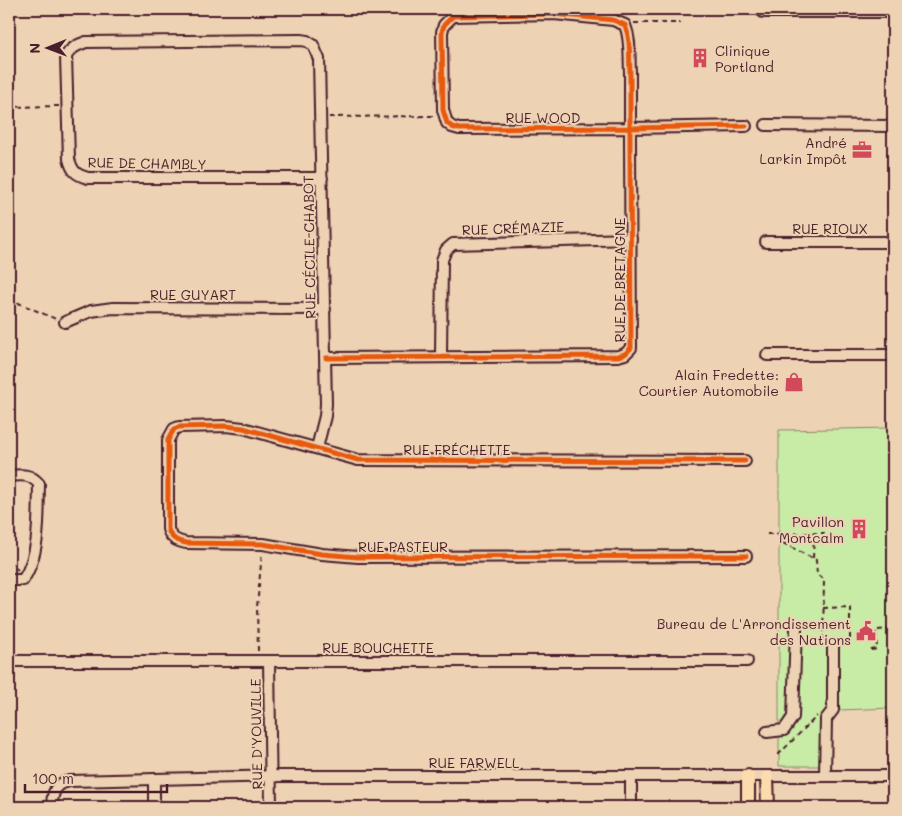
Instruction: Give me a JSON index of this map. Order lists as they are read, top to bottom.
{
  "streets": {
    "street": [
      "RUE WOOD",
      "RUE DE CHAMBLY",
      "RUE CRÉMAZIE",
      "RUE RIOUX",
      "RUE CÉCILE-CHABOT",
      "RUE DE BRETAGNE",
      "RUE GUYART",
      "RUE FRÉCHETTE",
      "RUE PASTEUR",
      "RUE BOUCHETTE",
      "RUE D'YOUVILLE",
      "RUE FARWELL"
    ]
  },
  "crossings": [
    ["RUE WOOD", "RUE DE BRETAGNE"],
    ["RUE DE CHAMBLY", "RUE CÉCILE-CHABOT"],
    ["RUE CRÉMAZIE", "RUE DE BRETAGNE"],
    ["RUE CÉCILE-CHABOT", "RUE DE BRETAGNE"],
    ["RUE CÉCILE-CHABOT", "RUE GUYART"],
    ["RUE CÉCILE-CHABOT", "RUE FRÉCHETTE"],
    ["RUE FRÉCHETTE", "RUE PASTEUR"],
    ["RUE BOUCHETTE", "RUE D'YOUVILLE"],
    ["RUE D'YOUVILLE", "RUE FARWELL"]
  ],
  "places": {
    "building": ["Clinique Portland", "Pavillon Montcalm"],
    "office": ["André Larkin Impôt"],
    "shop": ["Alain Fredette: Courtier Automobile"],
    "public building": ["Bureau de L'Arrondissement des Nations"]
  },
  "scale_bar": "100 m",
  "north": "left"
}
